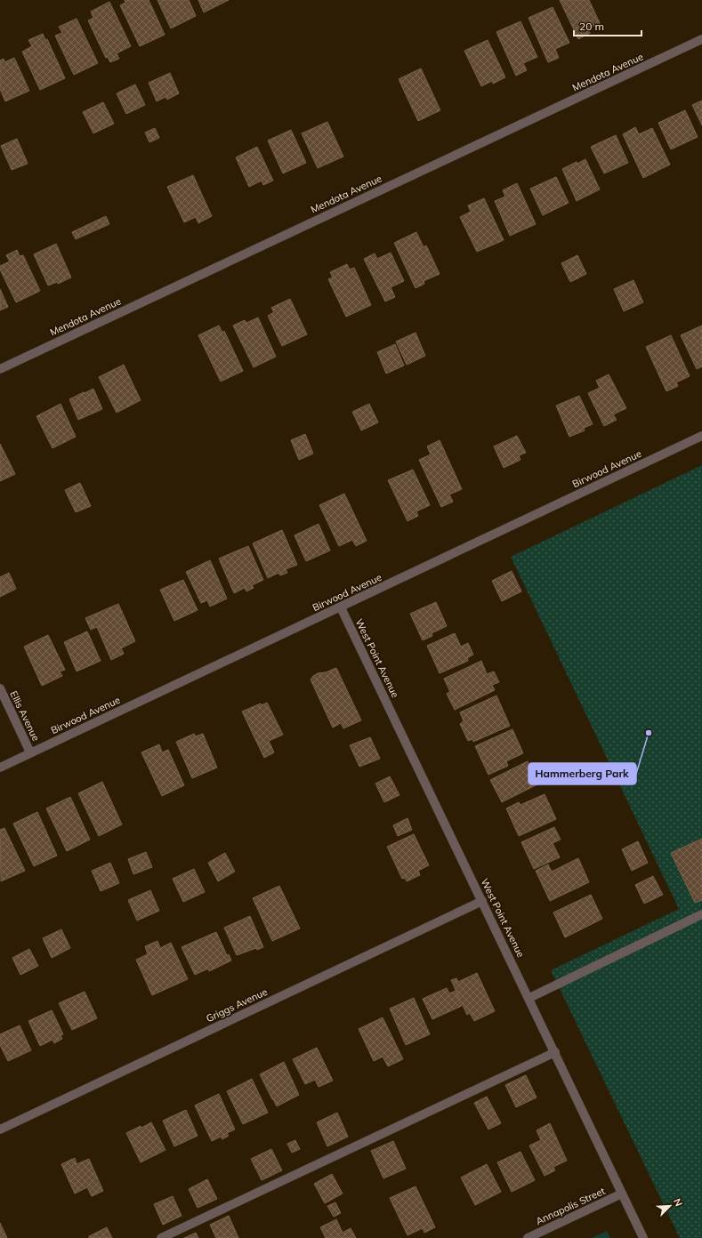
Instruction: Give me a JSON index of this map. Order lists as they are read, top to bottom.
{
  "streets": {
    "street": [
      "Mendota Avenue",
      "Birwood Avenue",
      "West Point Avenue",
      "Ellis Avenue",
      "Griggs Avenue",
      "Annapolis Street"
    ]
  },
  "crossings": [
    ["Birwood Avenue", "West Point Avenue"],
    ["Birwood Avenue", "Ellis Avenue"],
    ["West Point Avenue", "Griggs Avenue"],
    ["West Point Avenue", "Annapolis Street"]
  ],
  "places": ["Hammerberg Park"],
  "scale_bar": "20 m",
  "north": "top right"
}
